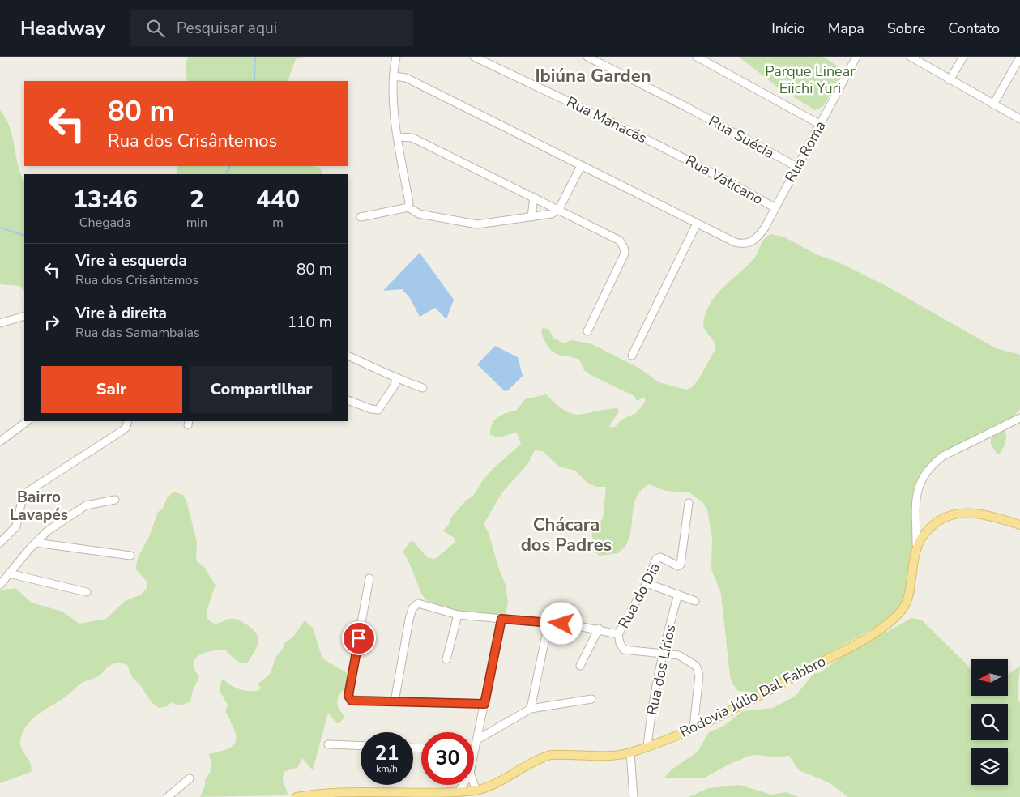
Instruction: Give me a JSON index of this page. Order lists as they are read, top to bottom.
{
  "streets": {
    "main road": ["Rodovia Júlio Dal Fabbro"],
    "street": [
      "Rua Manacás",
      "Rua Suécia",
      "Rua Roma",
      "Rua Vaticano",
      "Rua do Dia",
      "Rua dos Lírios"
    ]
  },
  "crossings": [
    ["Rua Manacás", "Rua Vaticano"],
    ["Rua Suécia", "Rua Roma"],
    ["Rua Roma", "Rua Vaticano"],
    ["Rua dos Lírios", "Rodovia Júlio Dal Fabbro"]
  ],
  "districts": ["Ibiúna Garden", "Bairro Lavapés", "Chácara dos Padres"],
  "parks": ["Parque Linear Eiichi Yuri"],
  "north": "left",
  "page": {
    "header": "Headway",
    "search": "Pesquisar aqui",
    "nav": [
      "Início",
      "Mapa",
      "Sobre",
      "Contato"
    ],
    "turn": ["80 m", "Rua dos Crisântemos"],
    "eta": [
      "13:46",
      "Chegada",
      "2",
      "min",
      "440",
      "m"
    ],
    "list": [
      {
        "name": "Vire à esquerda",
        "note": "Rua dos Crisântemos",
        "value": "80 m"
      },
      {
        "name": "Vire à direita",
        "note": "Rua das Samambaias",
        "value": "110 m"
      }
    ],
    "buttons": ["Sair", "Compartilhar"],
    "speed": "21 km/h",
    "limit": "30"
  }
}
